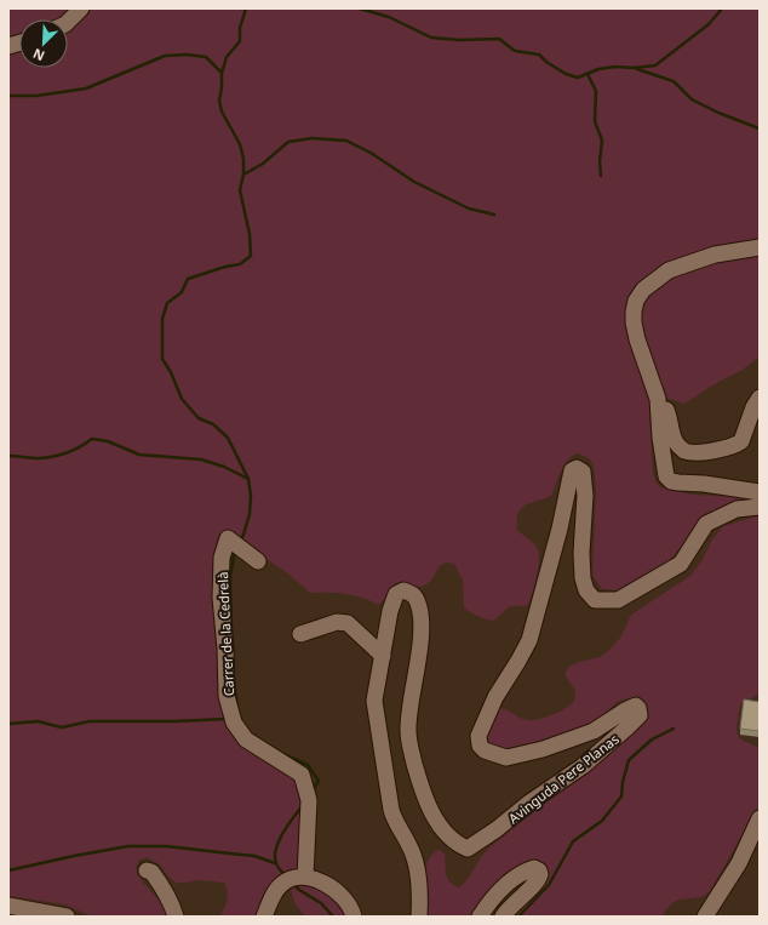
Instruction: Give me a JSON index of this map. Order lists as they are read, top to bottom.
{
  "streets": {
    "street": ["Carrer de la Cedrelà", "Avinguda Pere Planas"]
  },
  "north": "bottom left"
}
